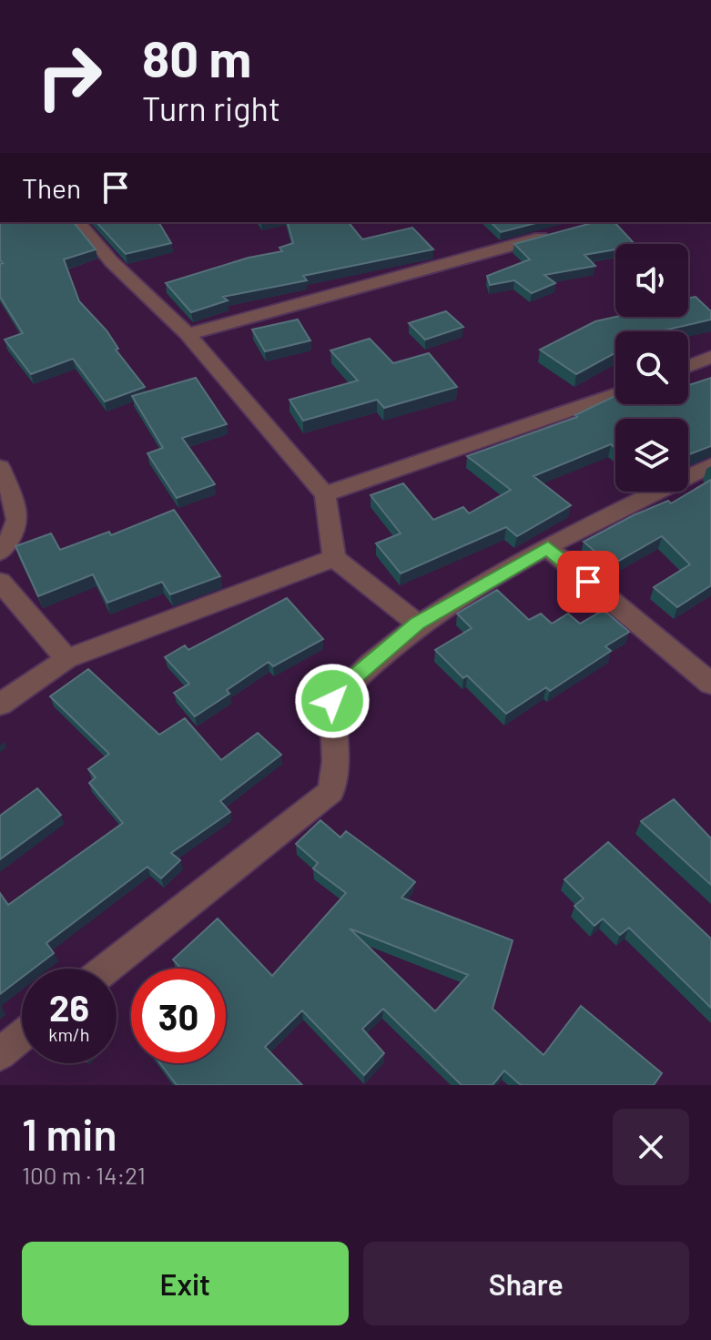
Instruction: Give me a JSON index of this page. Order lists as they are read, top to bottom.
{
  "page": {
    "turn": ["80 m", "Turn right"],
    "then": "Then",
    "speed": "26 km/h",
    "limit": "30",
    "heading": ["1 min", "100 m · 14:21"],
    "buttons": ["Exit", "Share"]
  }
}
